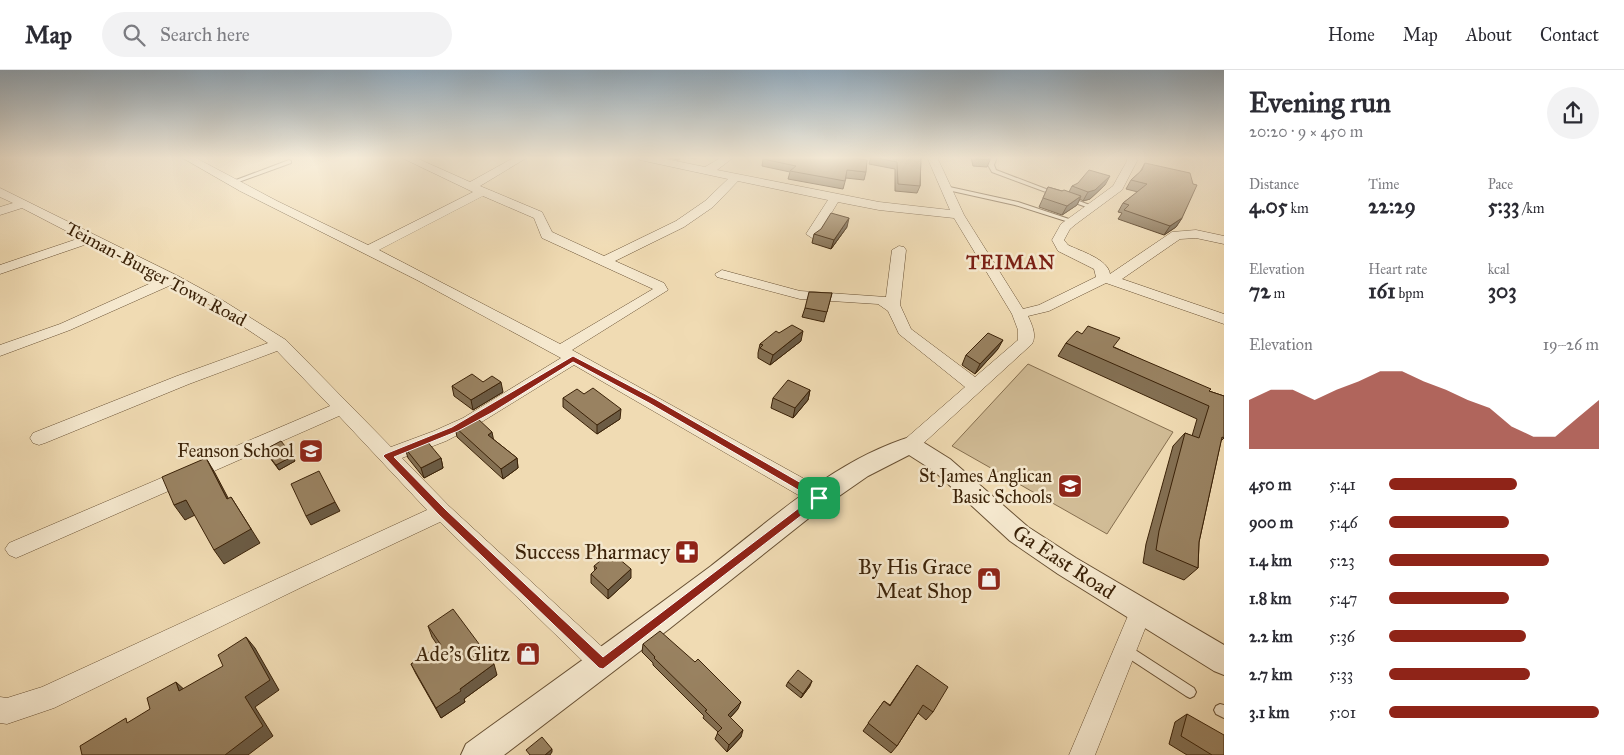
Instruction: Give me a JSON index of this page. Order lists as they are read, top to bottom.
{
  "streets": {
    "street": ["Teiman-Burger Town Road", "Ga East Road"]
  },
  "districts": ["TEIMAN"],
  "places": {
    "school or university": ["Feanson School", "St James Anglican Basic Schools"],
    "pharmacy": ["Success Pharmacy"],
    "shop": ["By His Grace Meat Shop", "Ade's Glitz"]
  },
  "page": {
    "header": "Map",
    "search": "Search here",
    "nav": [
      "Home",
      "Map",
      "About",
      "Contact"
    ],
    "heading": ["Evening run", "20:20 · 9 × 450 m"],
    "stats": [
      ["Distance", "4.05 km"],
      ["Time", "22:29"],
      ["Pace", "5:33 /km"],
      ["Elevation", "72 m"],
      ["Heart rate", "161 bpm"],
      ["kcal", "303"]
    ],
    "chart": ["Elevation", "19–26 m"],
    "list": [
      {
        "name": "450 m",
        "note": "5:41"
      },
      {
        "name": "900 m",
        "note": "5:46"
      },
      {
        "name": "1.4 km",
        "note": "5:23"
      },
      {
        "name": "1.8 km",
        "note": "5:47"
      },
      {
        "name": "2.2 km",
        "note": "5:36"
      },
      {
        "name": "2.7 km",
        "note": "5:33"
      },
      {
        "name": "3.1 km",
        "note": "5:01"
      }
    ]
  }
}
